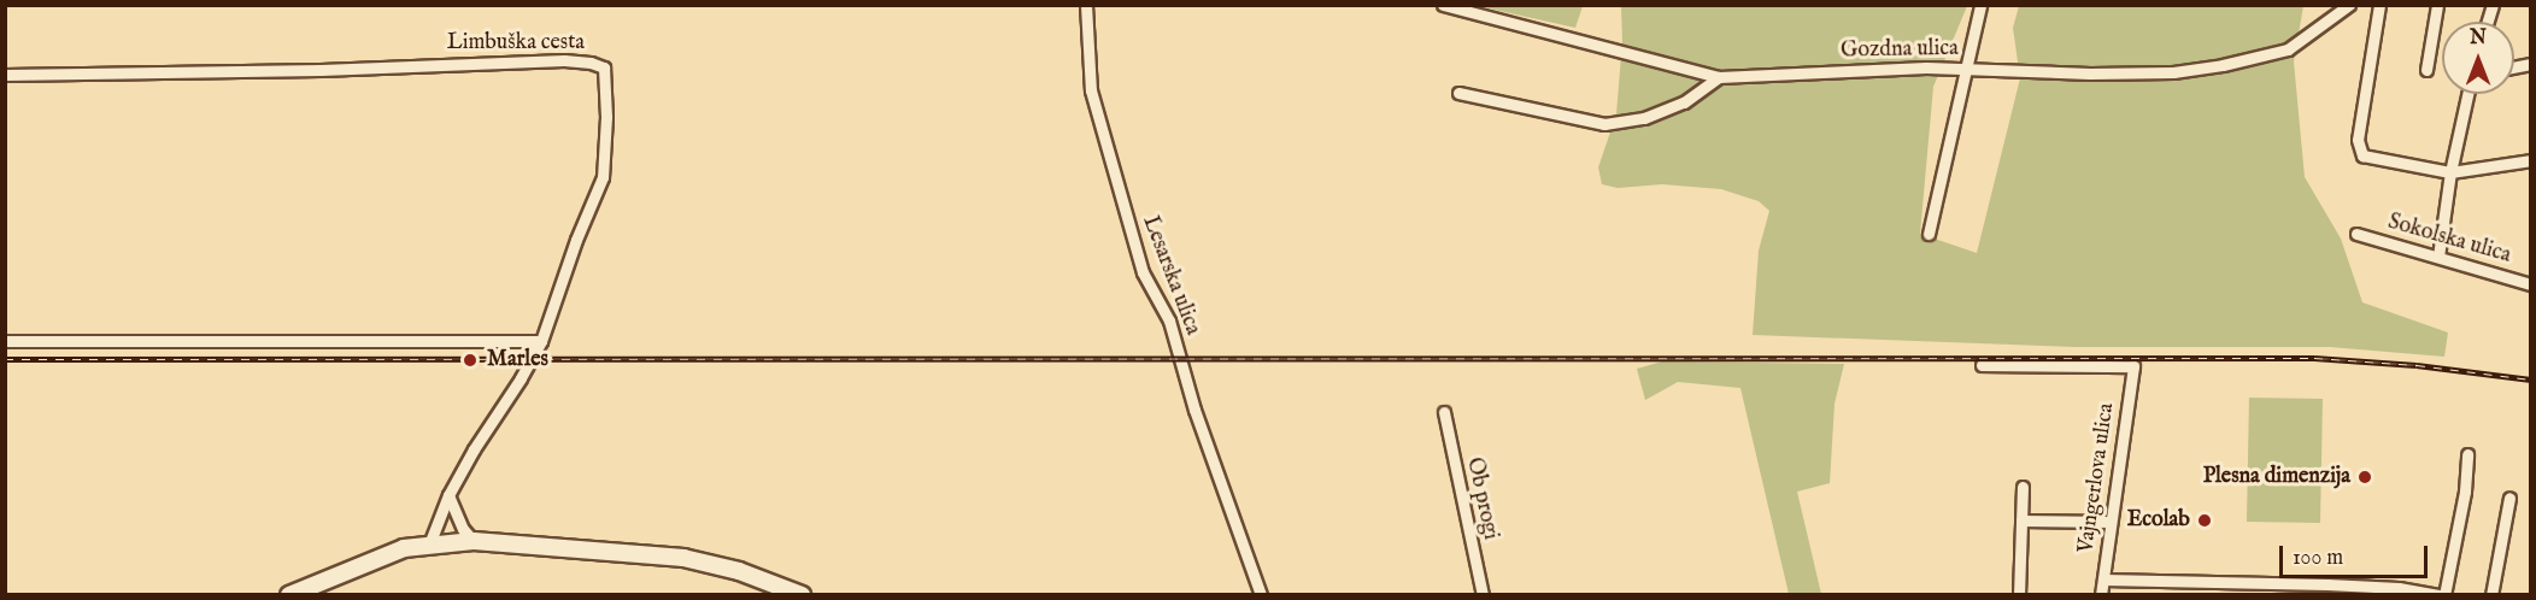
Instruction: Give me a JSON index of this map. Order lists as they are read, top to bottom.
{
  "streets": {
    "street": [
      "Limbuška cesta",
      "Gozdna ulica",
      "Sokolska ulica",
      "Lesarska ulica",
      "Vajngerlova ulica",
      "Ob progi"
    ]
  },
  "places": ["Marles", "Plesna dimenzija", "Ecolab"],
  "scale_bar": "100 m",
  "north": "top"
}
